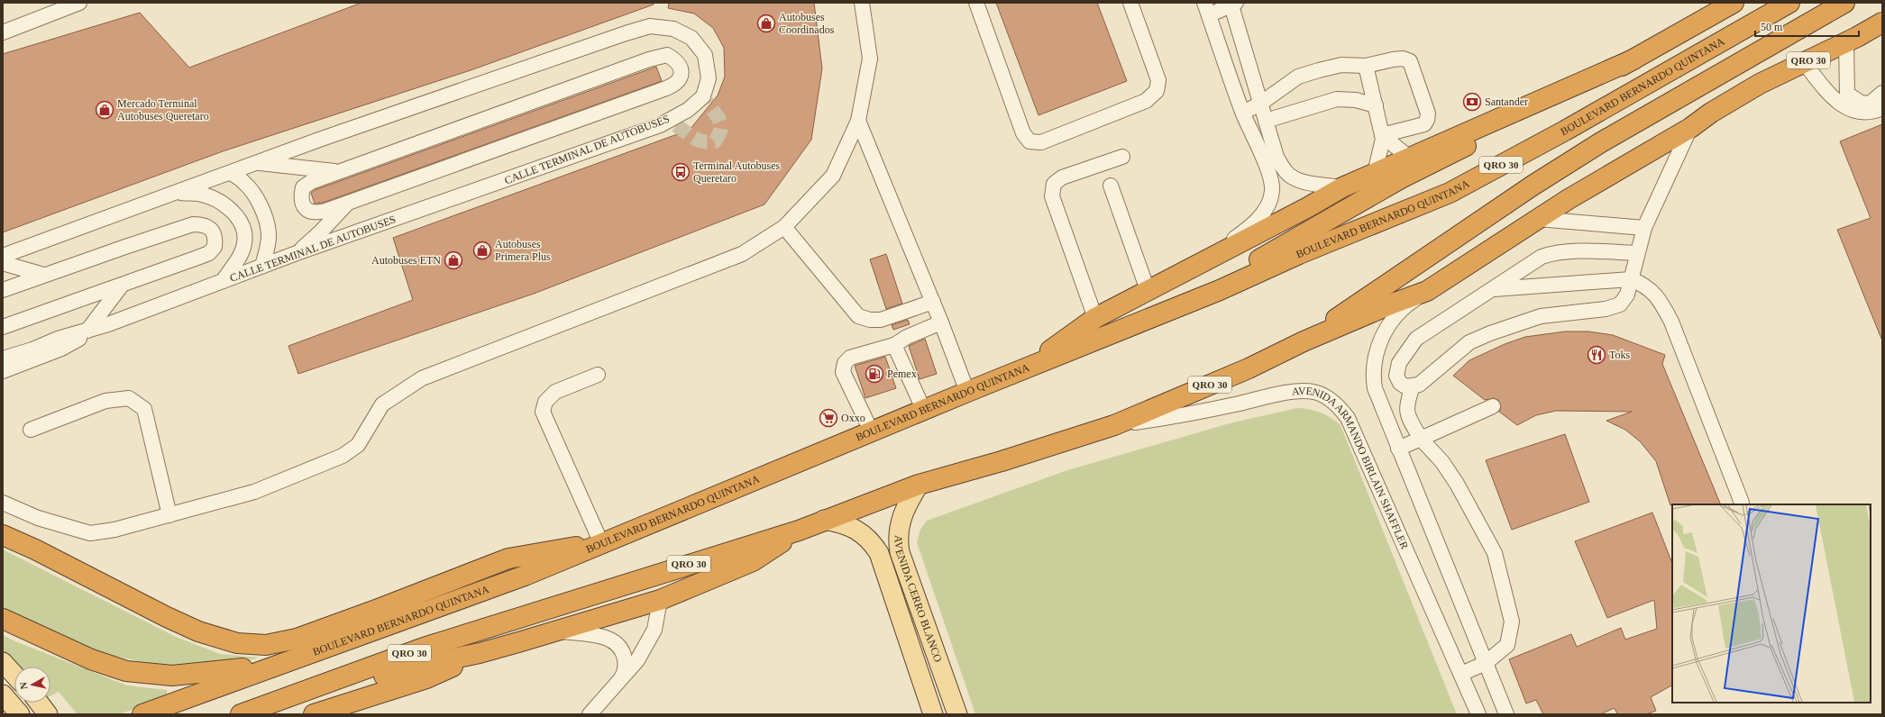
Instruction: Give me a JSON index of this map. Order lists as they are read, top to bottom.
{
  "streets": {
    "highway": ["QRO 30", "BOULEVARD BERNARDO QUINTANA"],
    "main road": ["AVENIDA CERRO BLANCO"],
    "street": ["CALLE TERMINAL DE AUTOBUSES", "AVENIDA ARMANDO BIRLAIN SHAFFLER"]
  },
  "crossings": [
    ["QRO 30", "AVENIDA ARMANDO BIRLAIN SHAFFLER"],
    ["QRO 30", "AVENIDA CERRO BLANCO"]
  ],
  "places": {
    "shop": [
      "Autobuses Coordinados",
      "Mercado Terminal Autobuses Queretaro",
      "Autobuses Primera Plus",
      "Autobuses ETN"
    ],
    "bank": ["Santander"],
    "bus stop": ["Terminal Autobuses Queretaro"],
    "restaurant": ["Toks"],
    "fuel station": ["Pemex"],
    "supermarket": ["Oxxo"]
  },
  "scale_bar": "50 m",
  "north": "left"
}
